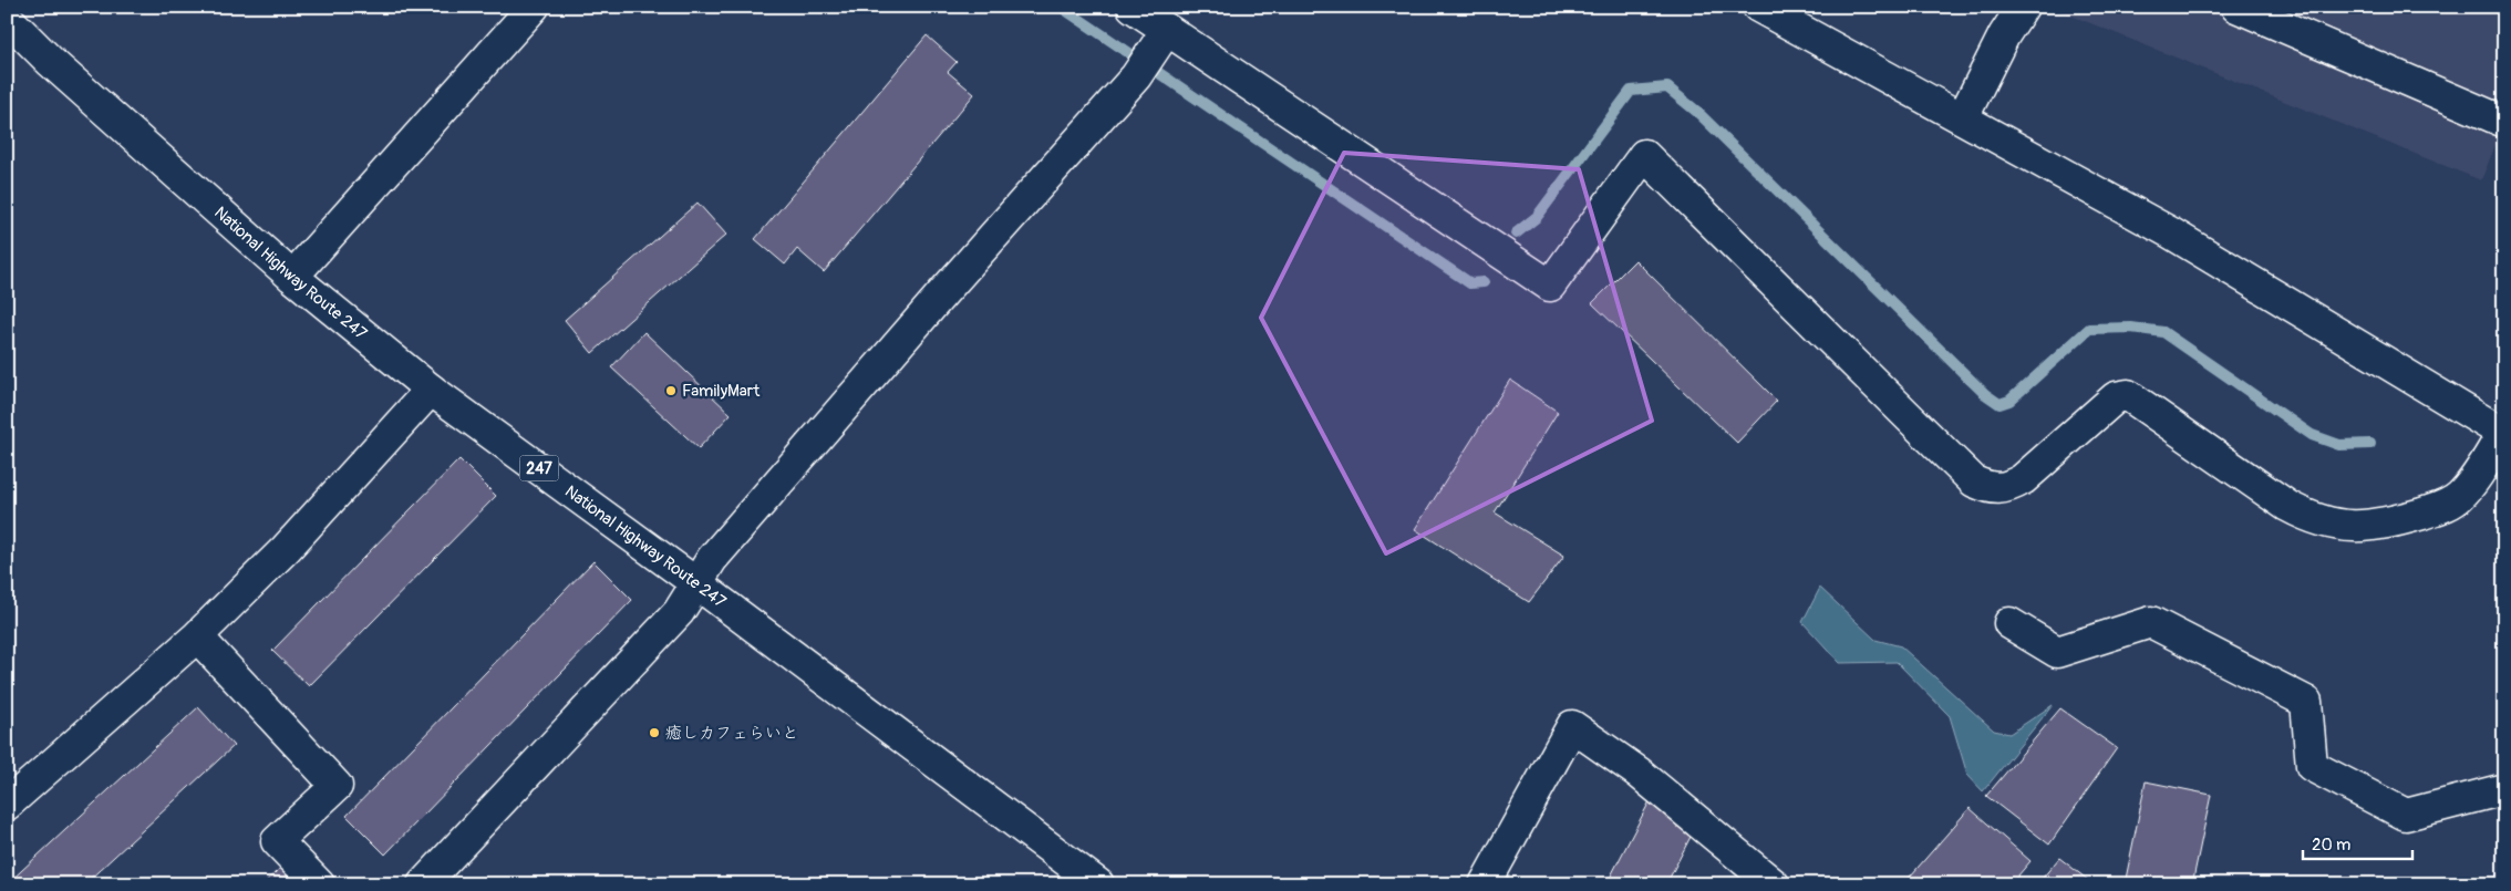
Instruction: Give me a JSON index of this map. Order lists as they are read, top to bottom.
{
  "streets": {
    "main road": ["National Highway Route 247", "247"]
  },
  "places": ["FamilyMart", "癒しカフェらいと"],
  "scale_bar": "20 m"
}
